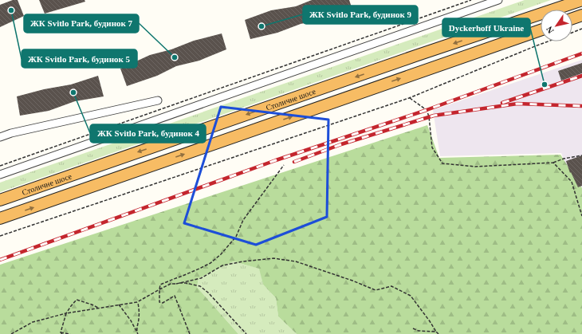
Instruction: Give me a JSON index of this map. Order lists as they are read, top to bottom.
{
  "streets": {
    "highway": ["Столичне шосе"]
  },
  "places": [
    "ЖК Svitlo Park, будинок 5",
    "ЖК Svitlo Park, будинок 9",
    "ЖК Svitlo Park, будинок 7",
    "Dyckerhoff Ukraine",
    "ЖК Svitlo Park, будинок 4"
  ],
  "north": "bottom left"
}
